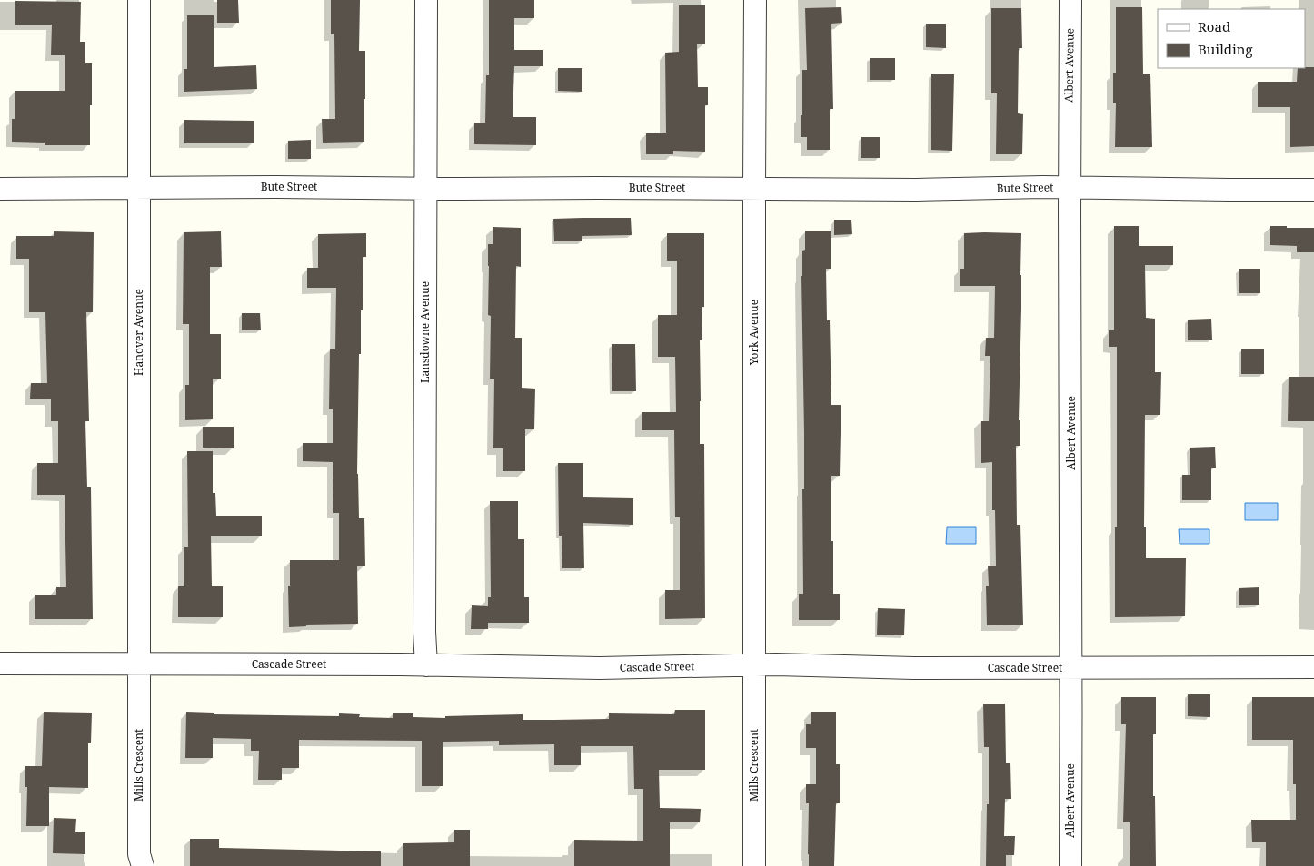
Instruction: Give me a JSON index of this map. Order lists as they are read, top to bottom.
{
  "streets": {
    "street": [
      "Albert Avenue",
      "Bute Street",
      "Hanover Avenue",
      "Lansdowne Avenue",
      "York Avenue",
      "Cascade Street",
      "Mills Crescent"
    ]
  },
  "crossings": [
    ["Albert Avenue", "Bute Street"],
    ["Albert Avenue", "Cascade Street"],
    ["Bute Street", "Hanover Avenue"],
    ["Bute Street", "Lansdowne Avenue"],
    ["Bute Street", "York Avenue"],
    ["Hanover Avenue", "Cascade Street"],
    ["Hanover Avenue", "Mills Crescent"],
    ["Lansdowne Avenue", "Cascade Street"],
    ["York Avenue", "Cascade Street"],
    ["York Avenue", "Mills Crescent"],
    ["Cascade Street", "Mills Crescent"]
  ],
  "legend": ["Road", "Building"]
}
